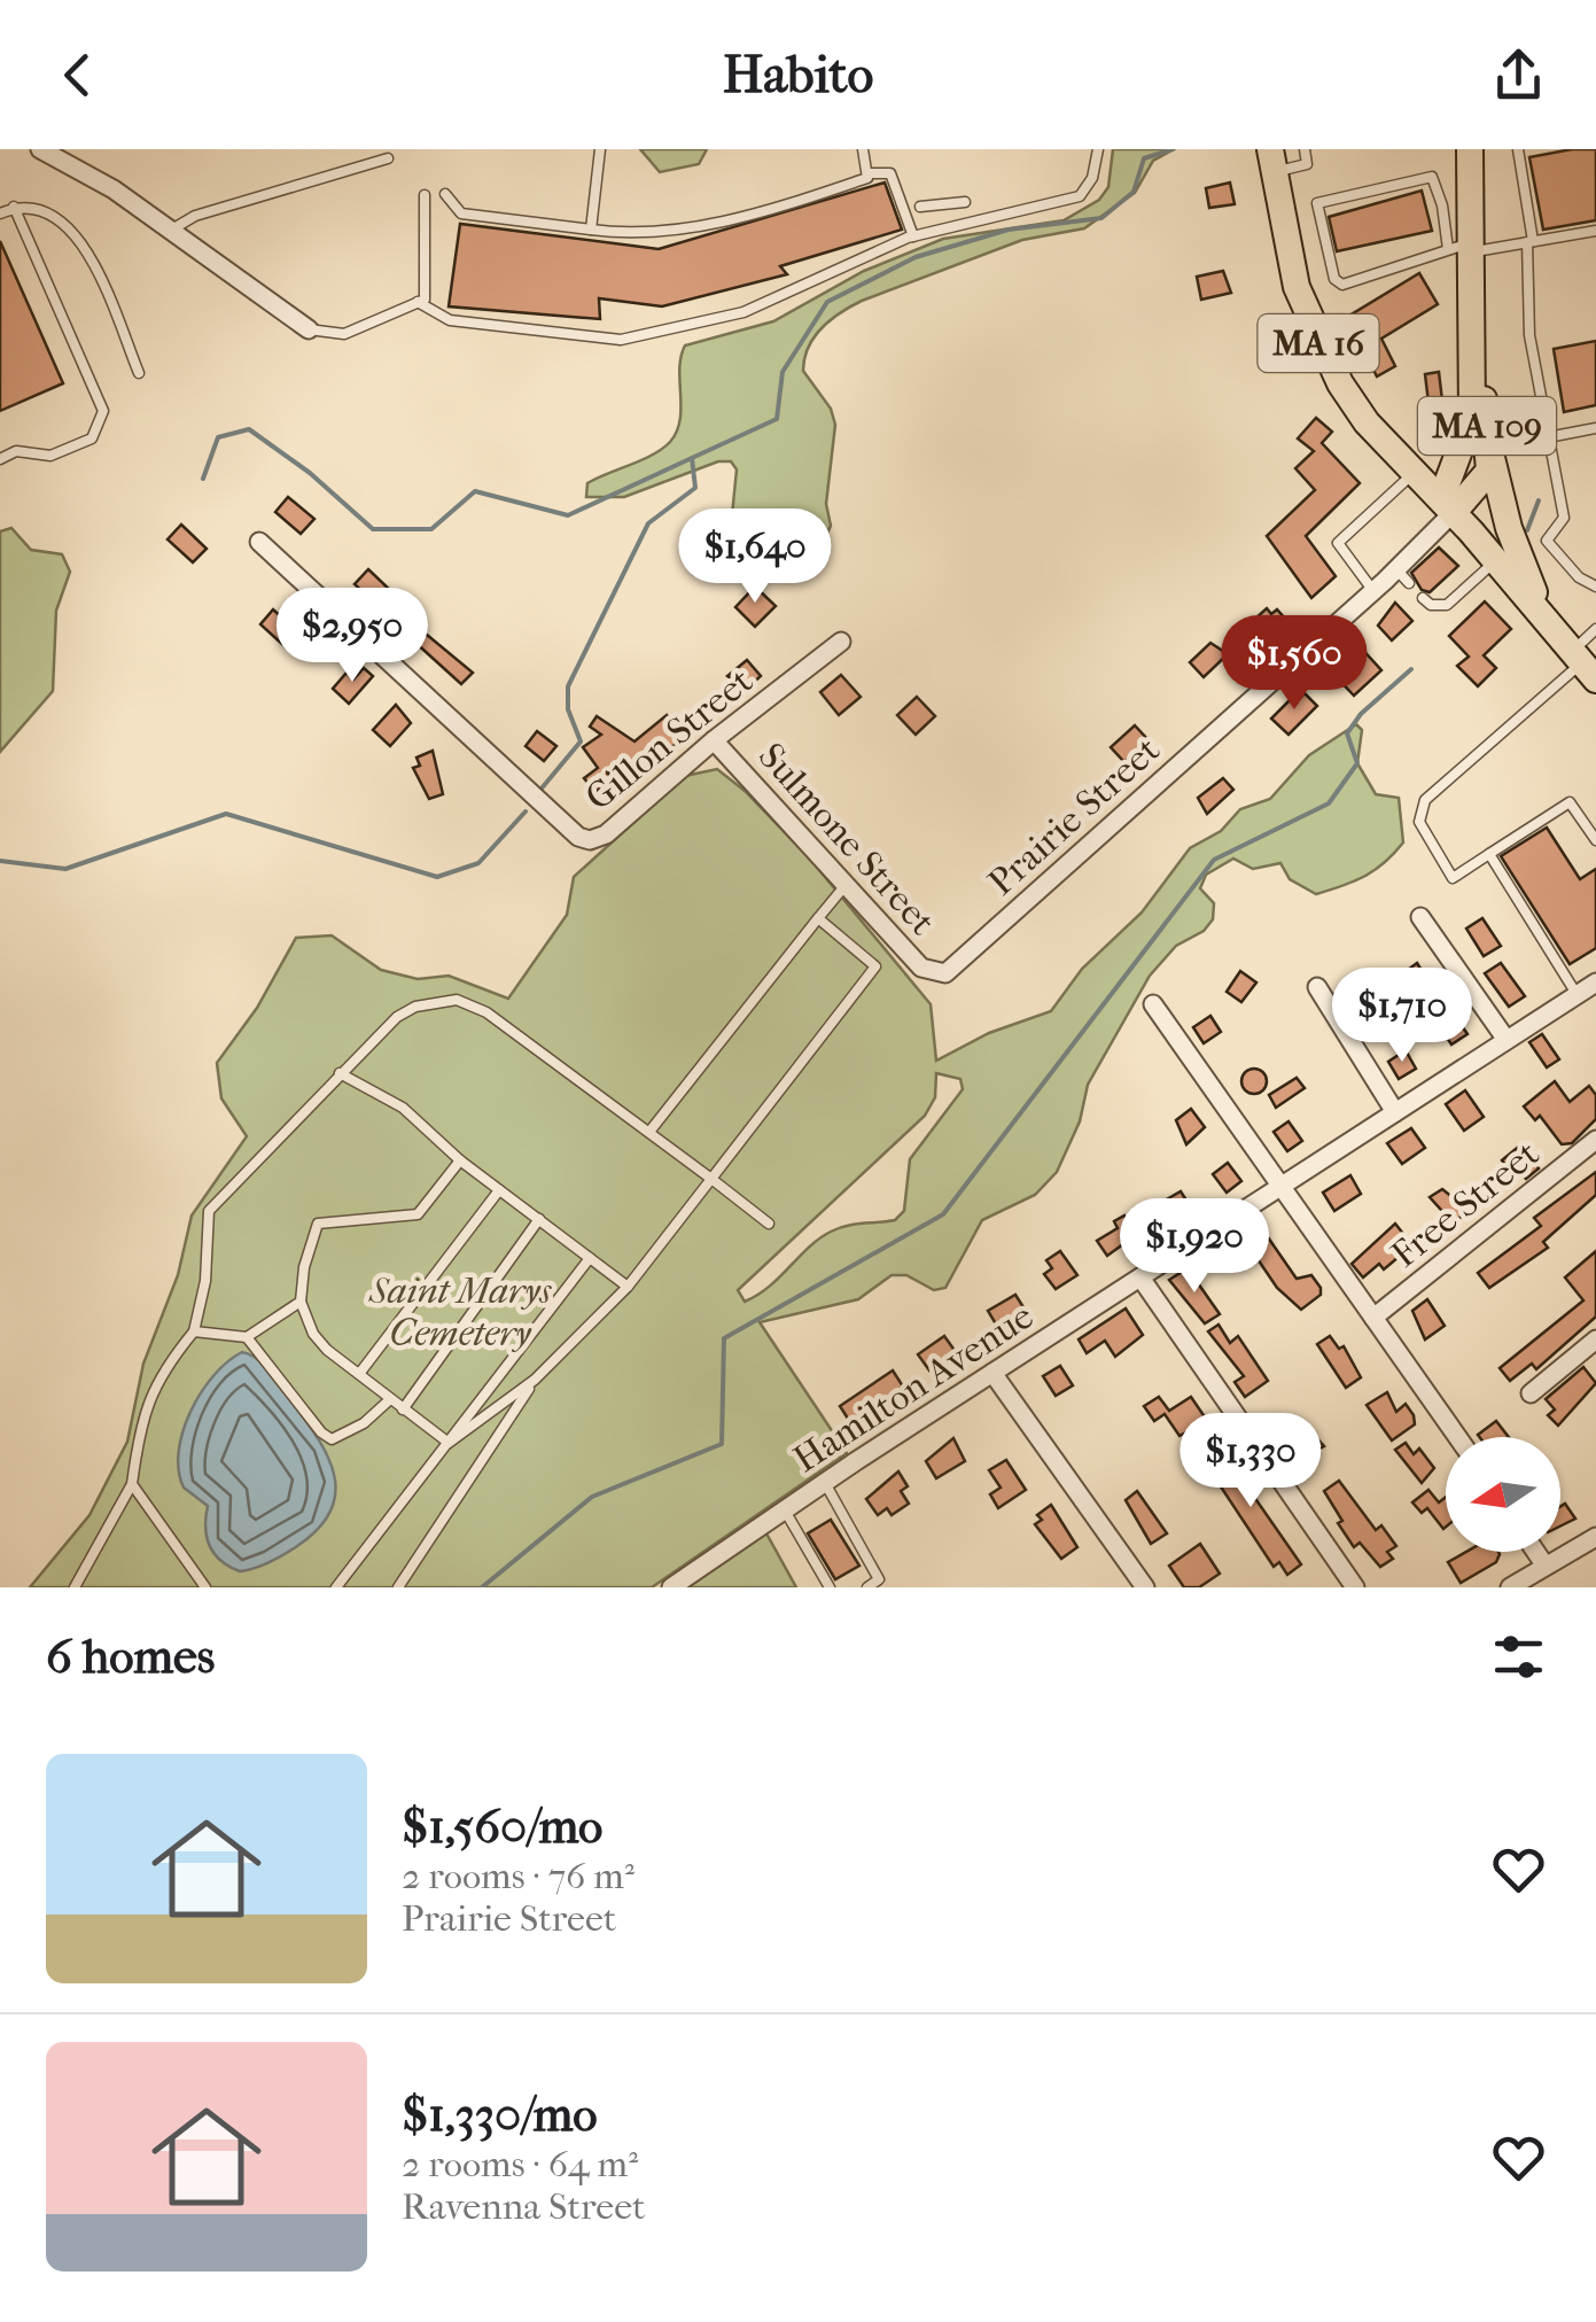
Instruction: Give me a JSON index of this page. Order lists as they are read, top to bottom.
{
  "streets": {
    "main road": ["MA 16", "MA 109"],
    "street": [
      "Gillon Street",
      "Prairie Street",
      "Sulmone Street",
      "Free Street",
      "Hamilton Avenue"
    ]
  },
  "crossings": [
    ["MA 16", "MA 109"],
    ["MA 16", "Prairie Street"],
    ["MA 109", "Prairie Street"],
    ["Gillon Street", "Sulmone Street"],
    ["Prairie Street", "Sulmone Street"]
  ],
  "parks": ["Saint Marys Cemetery"],
  "north": "left",
  "page": {
    "header": "Habito",
    "price": [
      "$1,640",
      "$2,950",
      "$1,560",
      "$1,710",
      "$1,920",
      "$1,330"
    ],
    "heading": "6 homes",
    "list": [
      {
        "name": "$1,560/mo",
        "note": "2 rooms · 76 m² · Prairie Street"
      },
      {
        "name": "$1,330/mo",
        "note": "2 rooms · 64 m² · Ravenna Street"
      }
    ]
  }
}
